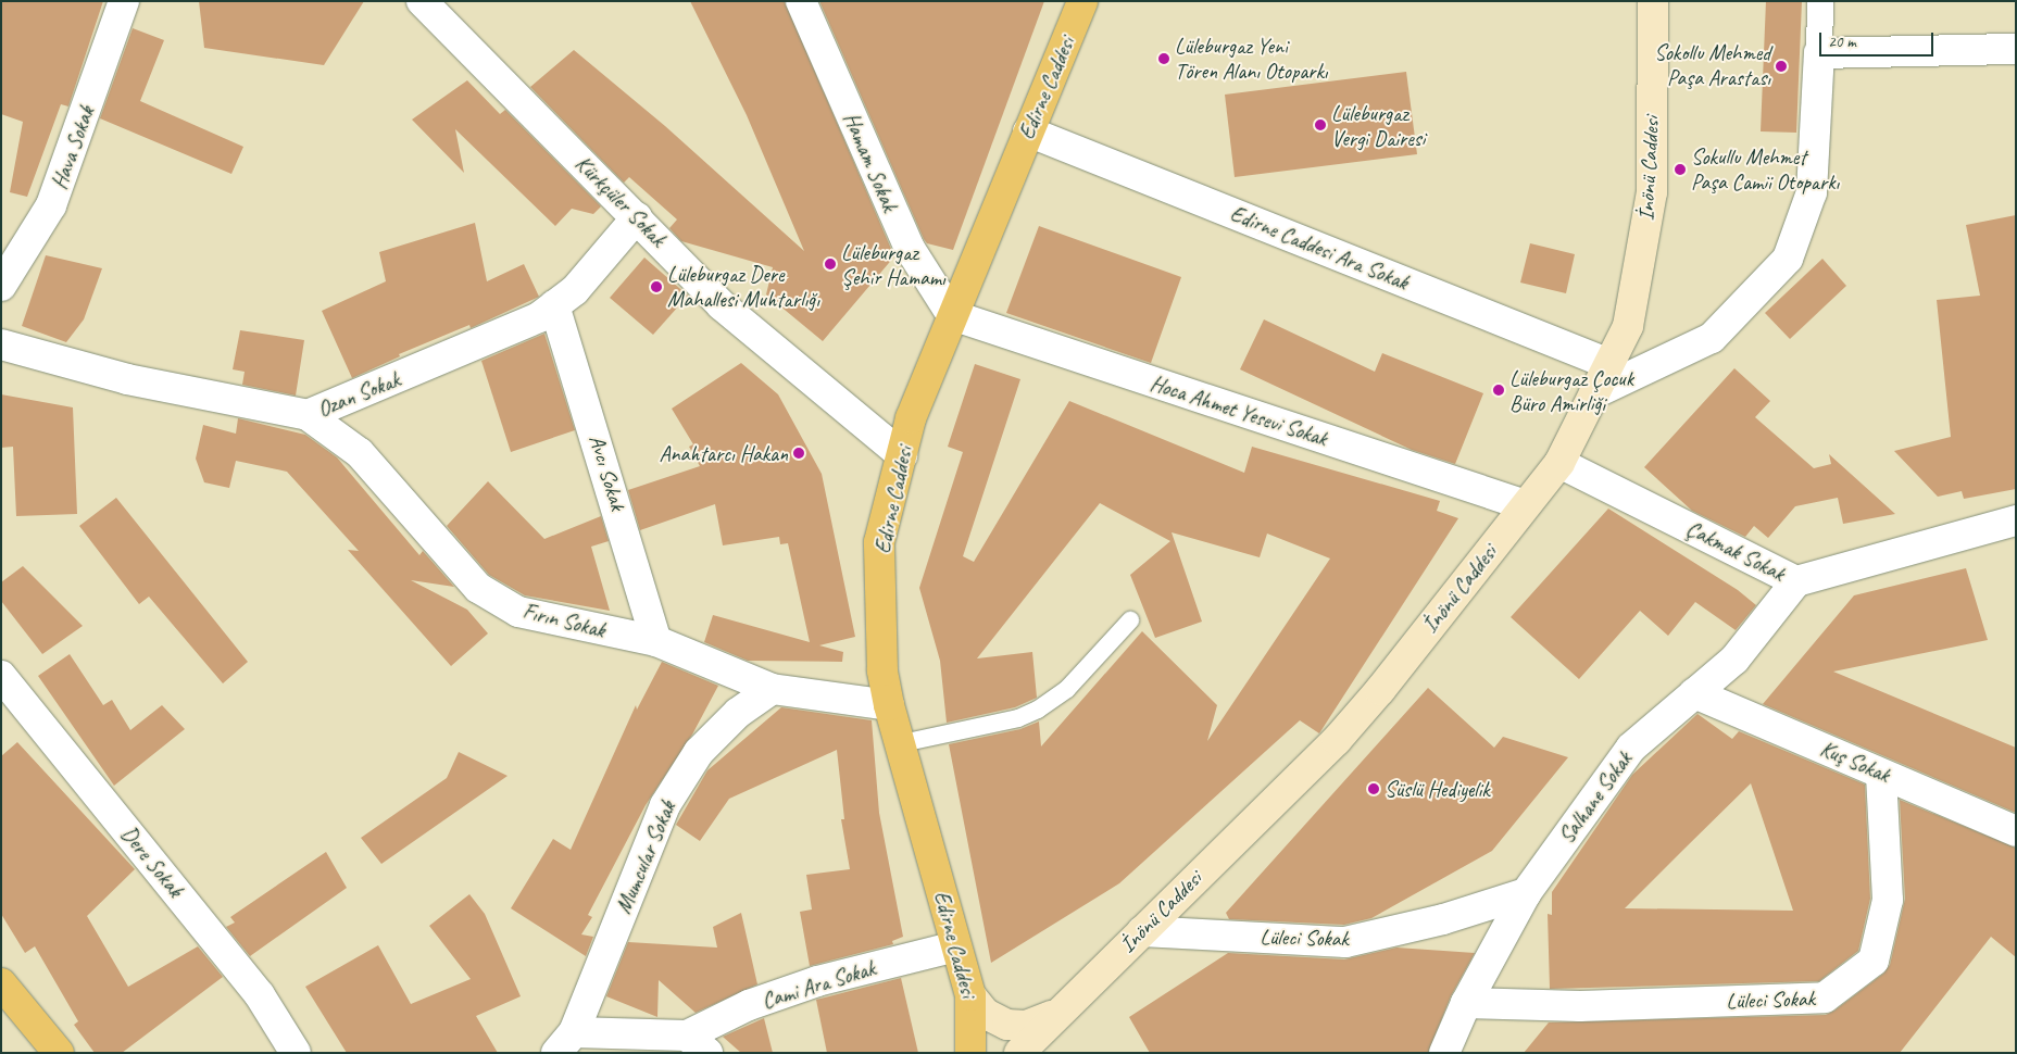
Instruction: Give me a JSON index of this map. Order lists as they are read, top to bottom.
{
  "streets": {
    "main road": ["Edirne Caddesi", "İnönü Caddesi"],
    "street": [
      "Hava Sokak",
      "Hamam Sokak",
      "Kürkçüler Sokak",
      "Edirne Caddesi Ara Sokak",
      "Ozan Sokak",
      "Hoca Ahmet Yesevi Sokak",
      "Avcı Sokak",
      "Çakmak Sokak",
      "Fırın Sokak",
      "Kuş Sokak",
      "Salhane Sokak",
      "Mumcular Sokak",
      "Dere Sokak",
      "Lüleci Sokak",
      "Cami Ara Sokak"
    ]
  },
  "crossings": [
    ["Edirne Caddesi", "Hamam Sokak"],
    ["Edirne Caddesi", "Kürkçüler Sokak"],
    ["Edirne Caddesi", "Edirne Caddesi Ara Sokak"],
    ["Edirne Caddesi", "Hoca Ahmet Yesevi Sokak"],
    ["Edirne Caddesi", "Fırın Sokak"],
    ["Edirne Caddesi", "Cami Ara Sokak"],
    ["Hamam Sokak", "Hoca Ahmet Yesevi Sokak"],
    ["İnönü Caddesi", "Edirne Caddesi Ara Sokak"],
    ["İnönü Caddesi", "Hoca Ahmet Yesevi Sokak"],
    ["İnönü Caddesi", "Çakmak Sokak"],
    ["İnönü Caddesi", "Lüleci Sokak"],
    ["Kürkçüler Sokak", "Ozan Sokak"],
    ["Ozan Sokak", "Avcı Sokak"],
    ["Ozan Sokak", "Fırın Sokak"],
    ["Avcı Sokak", "Fırın Sokak"],
    ["Çakmak Sokak", "Salhane Sokak"],
    ["Fırın Sokak", "Mumcular Sokak"],
    ["Kuş Sokak", "Salhane Sokak"],
    ["Kuş Sokak", "Lüleci Sokak"],
    ["Salhane Sokak", "Lüleci Sokak"]
  ],
  "places": [
    "Lüleburgaz Yeni Tören Alanı Otoparkı",
    "Sokollu Mehmed Paşa Arastası",
    "Lüleburgaz Vergi Dairesi",
    "Sokullu Mehmet Paşa Camii Otoparkı",
    "Lüleburgaz Şehir Hamamı",
    "Lüleburgaz Dere Mahallesi Muhtarlığı",
    "Lüleburgaz Çocuk Büro Amirliği",
    "Anahtarcı Hakan",
    "Süslü Hediyelik"
  ],
  "scale_bar": "20 m"
}
